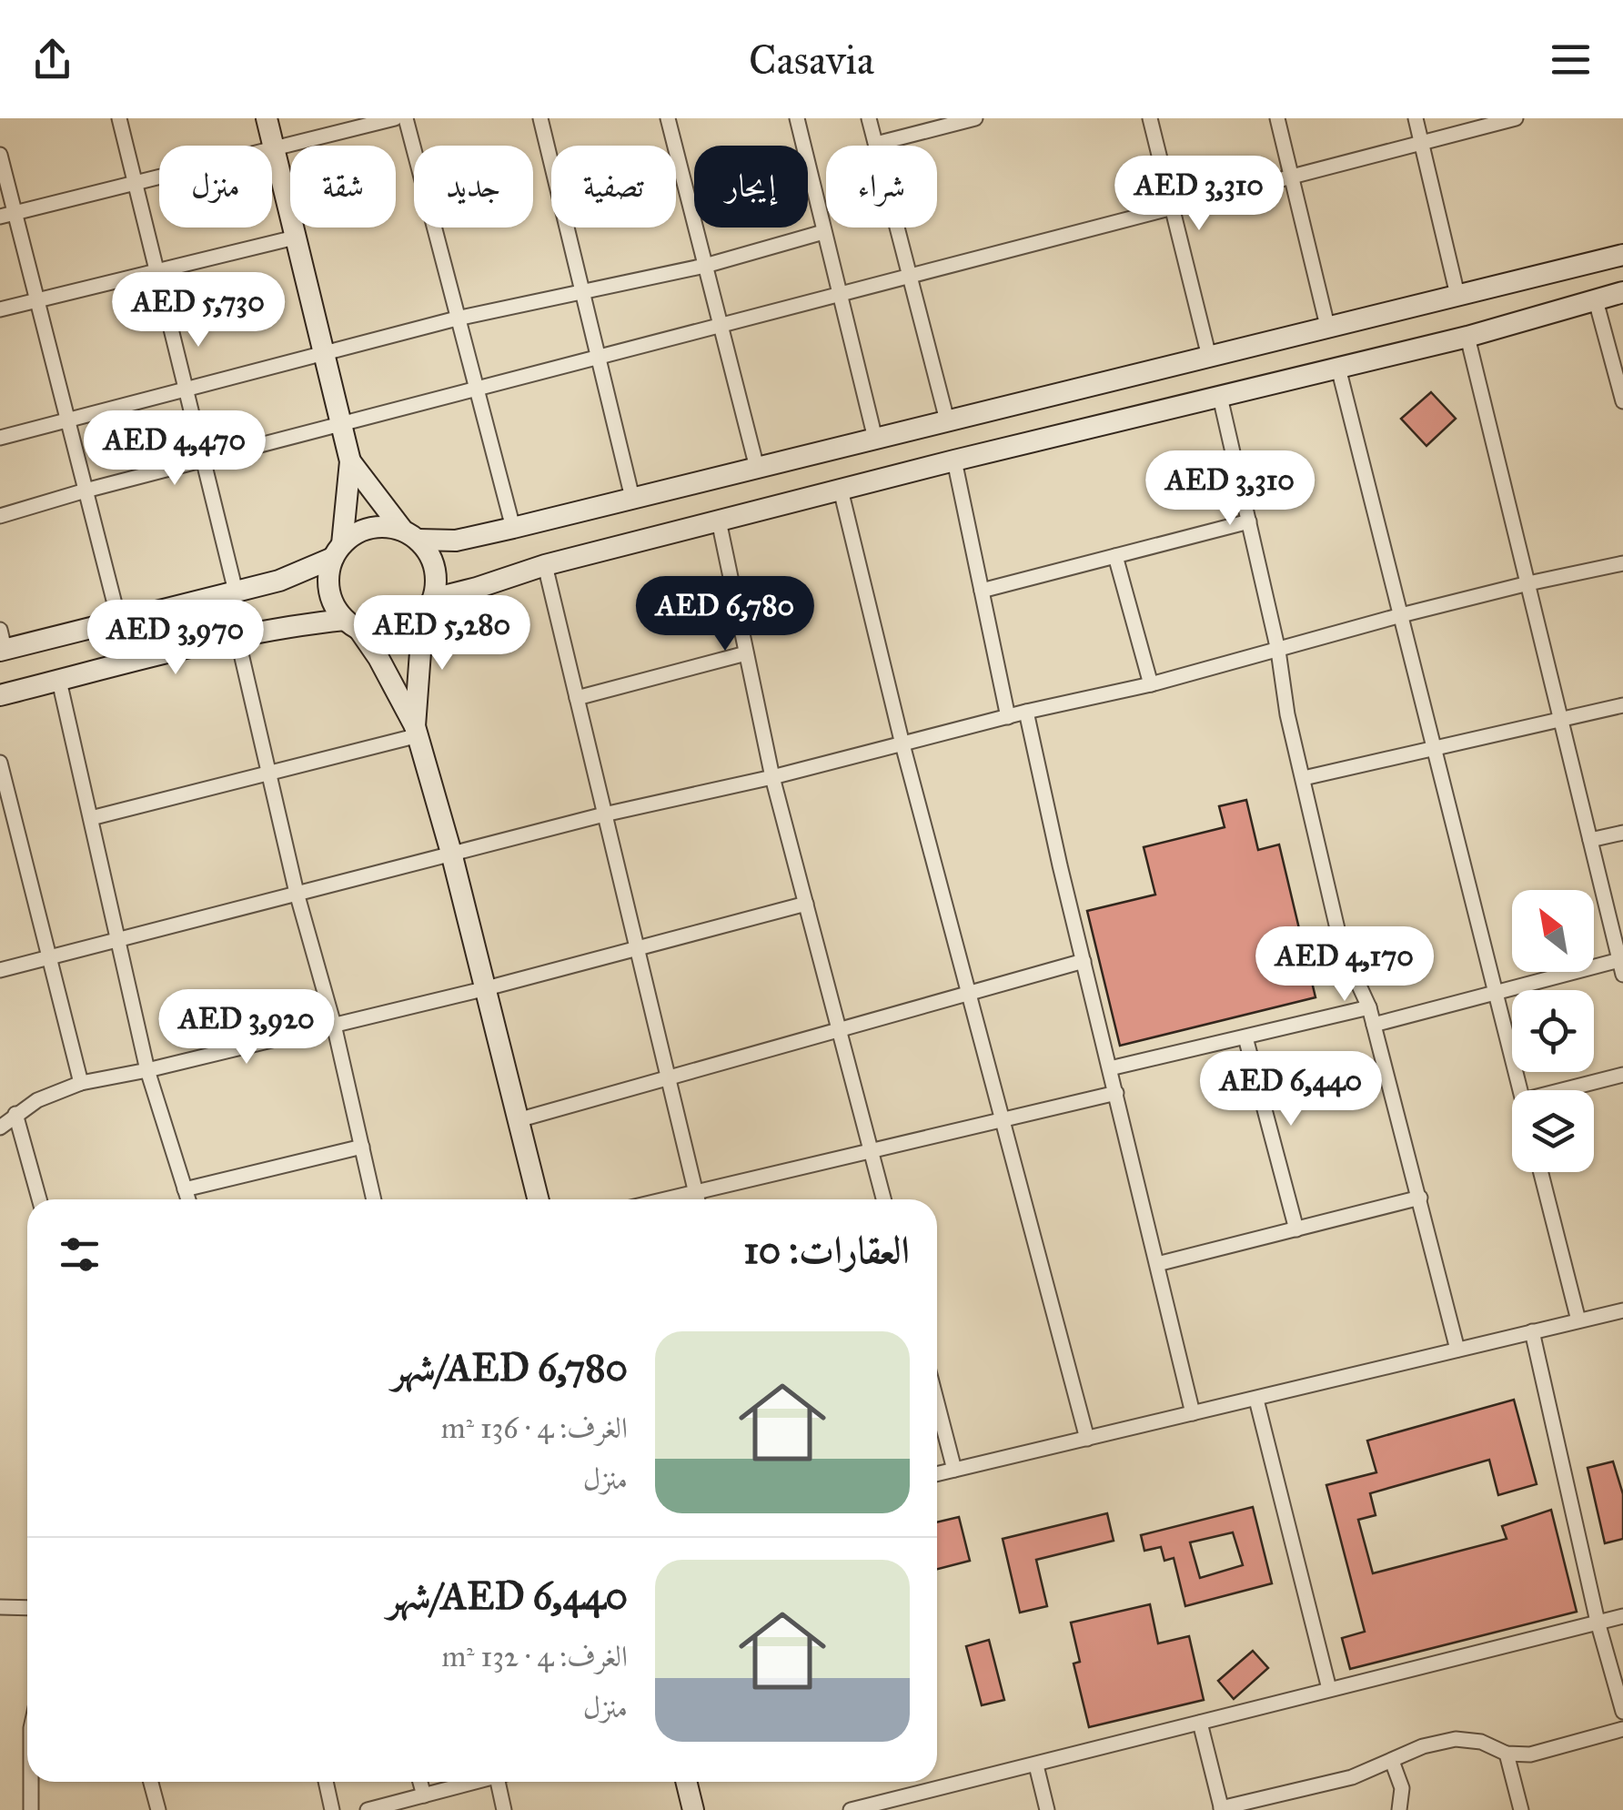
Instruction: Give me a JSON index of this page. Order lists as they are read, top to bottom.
{
  "north": "top left",
  "page": {
    "header": "Casavia",
    "chip": [
      "شراء",
      "إيجار",
      "تصفية",
      "جديد",
      "شقة",
      "منزل"
    ],
    "price": [
      "AED 3,310",
      "AED 5,730",
      "AED 4,470",
      "AED 3,310",
      "AED 6,780",
      "AED 5,280",
      "AED 3,970",
      "AED 4,170",
      "AED 3,920",
      "AED 6,440"
    ],
    "heading": "العقارات: 10",
    "list": [
      {
        "name": "AED 6,780/شهر",
        "note": "الغرف: 4 · 136 m² · منزل"
      },
      {
        "name": "AED 6,440/شهر",
        "note": "الغرف: 4 · 132 m² · منزل"
      }
    ]
  }
}
